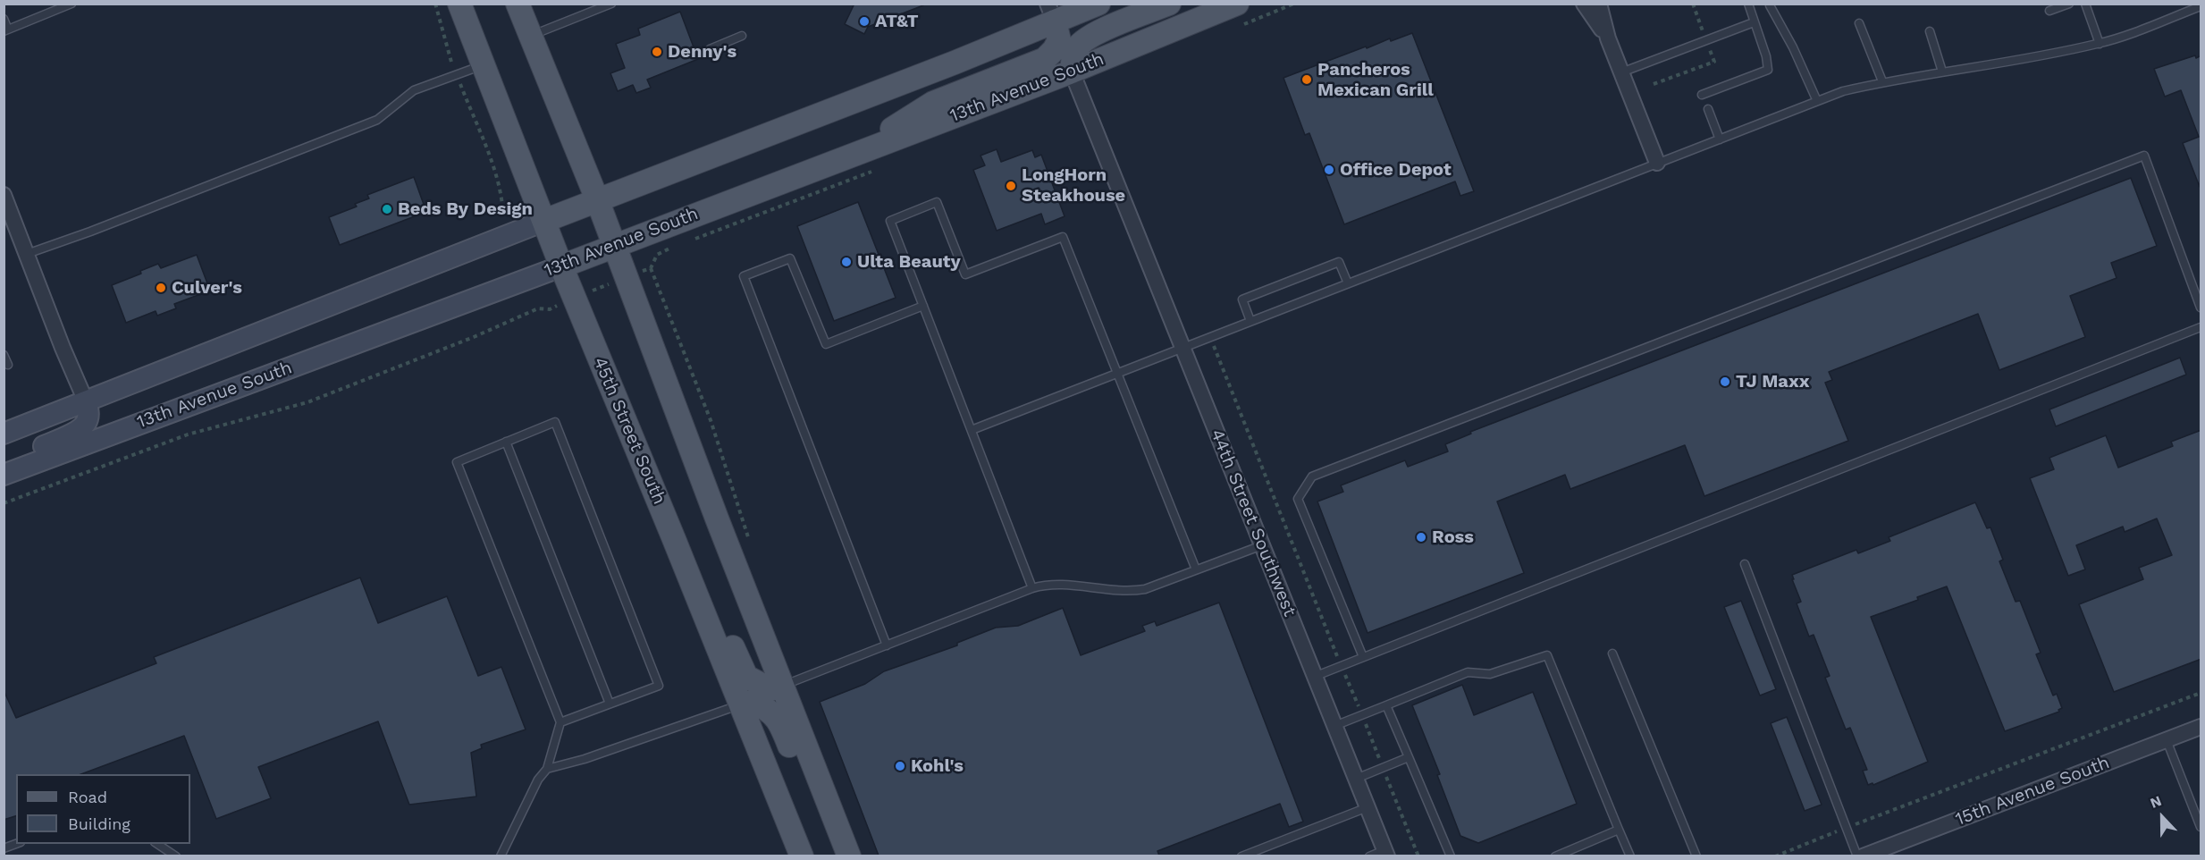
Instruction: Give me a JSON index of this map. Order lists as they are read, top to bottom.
{
  "streets": {
    "main road": ["13th Avenue South", "45th Street South"],
    "street": ["44th Street Southwest", "15th Avenue South"]
  },
  "crossings": [
    ["13th Avenue South", "45th Street South"],
    ["13th Avenue South", "44th Street Southwest"]
  ],
  "places": [
    "AT&T",
    "Denny's",
    "Pancheros Mexican Grill",
    "Office Depot",
    "LongHorn Steakhouse",
    "Beds By Design",
    "Ulta Beauty",
    "Culver's",
    "TJ Maxx",
    "Ross",
    "Kohl's"
  ],
  "legend": ["Road", "Building"],
  "north": "top"
}
